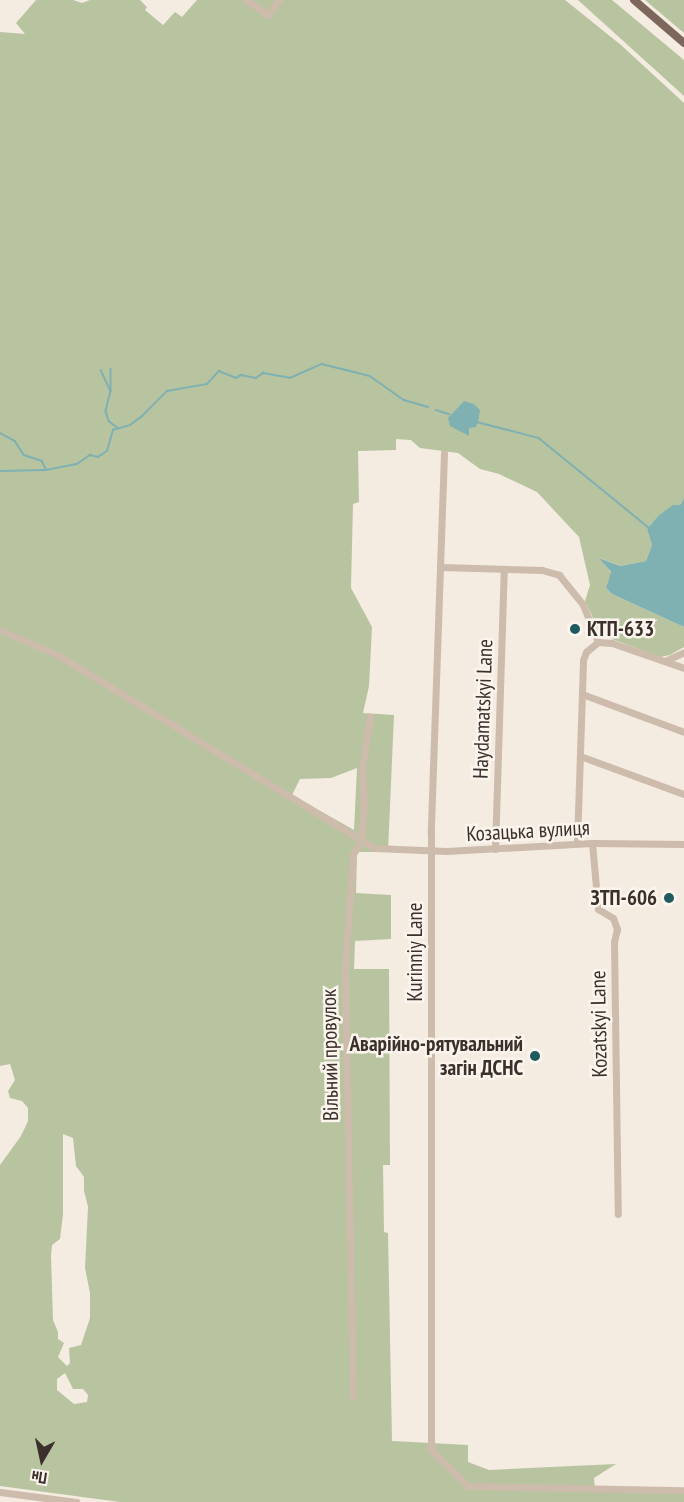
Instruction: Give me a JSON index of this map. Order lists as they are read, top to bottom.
{
  "streets": {
    "street": [
      "Haydamatskyi Lane",
      "Козацька вулиця",
      "Kurinniy Lane",
      "Kozatskyi Lane",
      "Вільний провулок"
    ]
  },
  "crossings": [
    ["Haydamatskyi Lane", "Козацька вулиця"],
    ["Козацька вулиця", "Kurinniy Lane"],
    ["Козацька вулиця", "Kozatskyi Lane"],
    ["Козацька вулиця", "Вільний провулок"]
  ],
  "places": ["КТП-633", "ЗТП-606", "Аварійно-рятувальний загін ДСНС"],
  "north": "bottom"
}
